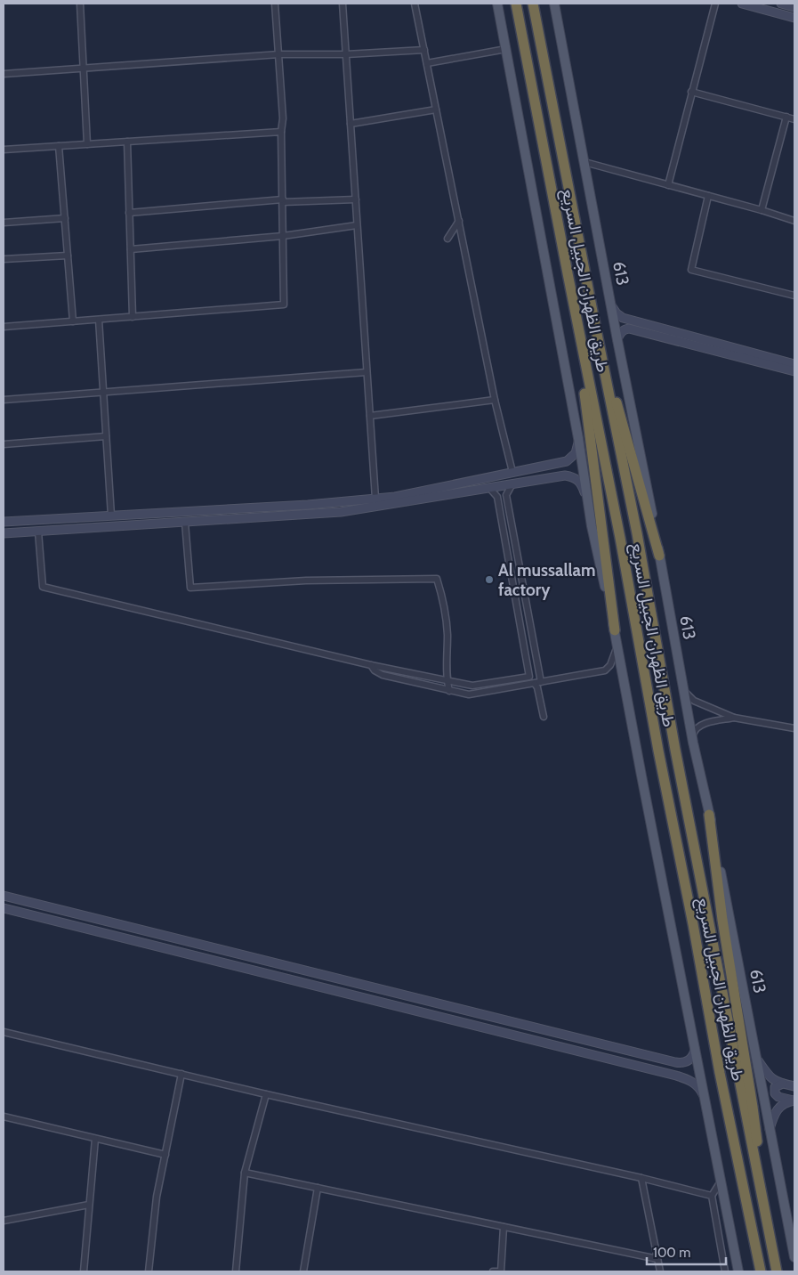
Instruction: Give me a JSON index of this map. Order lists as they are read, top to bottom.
{
  "streets": {
    "highway": ["613", "طريق الظهران الجبيل السريع"]
  },
  "places": ["Al mussallam factory"],
  "scale_bar": "100 m"
}
